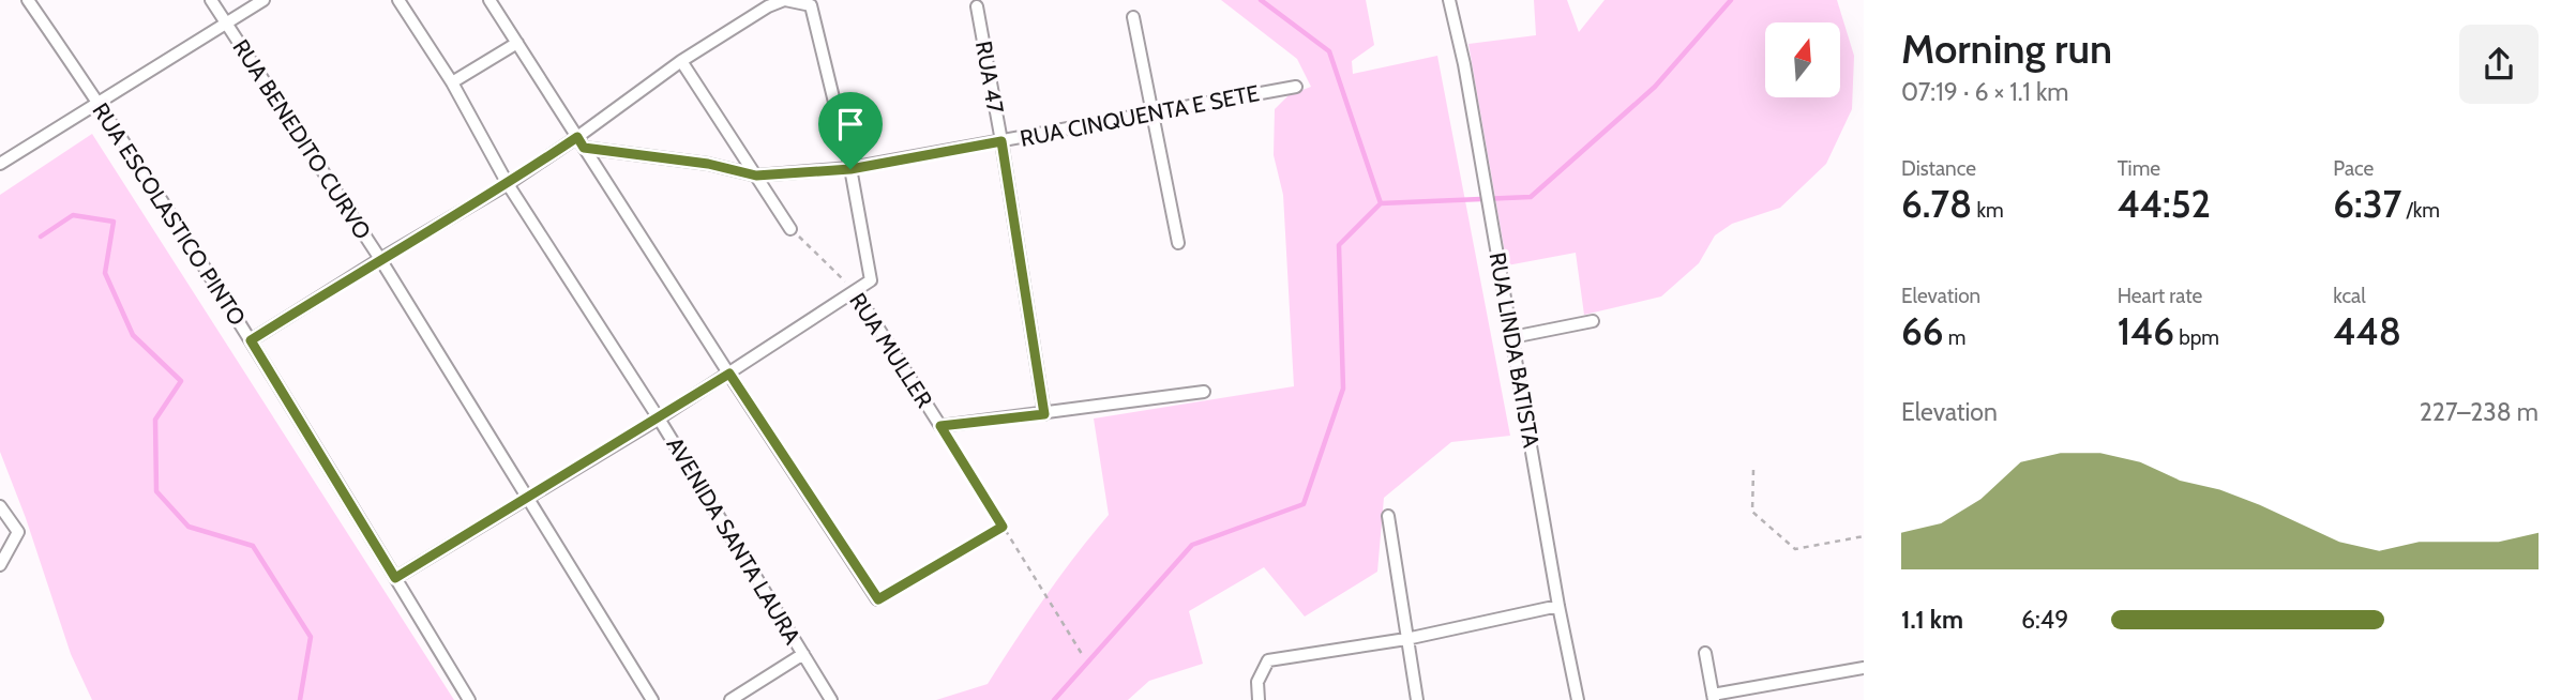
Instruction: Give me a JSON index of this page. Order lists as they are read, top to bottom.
{
  "streets": {
    "street": [
      "RUA 47",
      "RUA CINQUENTA E SETE",
      "RUA BENEDITO CURVO",
      "RUA ESCOLASTICO PINTO",
      "RUA MULLER",
      "RUA LINDA BATISTA",
      "AVENIDA SANTA LAURA"
    ]
  },
  "crossings": [
    ["RUA 47", "RUA CINQUENTA E SETE"]
  ],
  "north": "top",
  "page": {
    "heading": ["Morning run", "07:19 · 6 × 1.1 km"],
    "stats": [
      ["Distance", "6.78 km"],
      ["Time", "44:52"],
      ["Pace", "6:37 /km"],
      ["Elevation", "66 m"],
      ["Heart rate", "146 bpm"],
      ["kcal", "448"]
    ],
    "chart": ["Elevation", "227–238 m"],
    "list": [
      {
        "name": "1.1 km",
        "note": "6:49"
      }
    ]
  }
}
